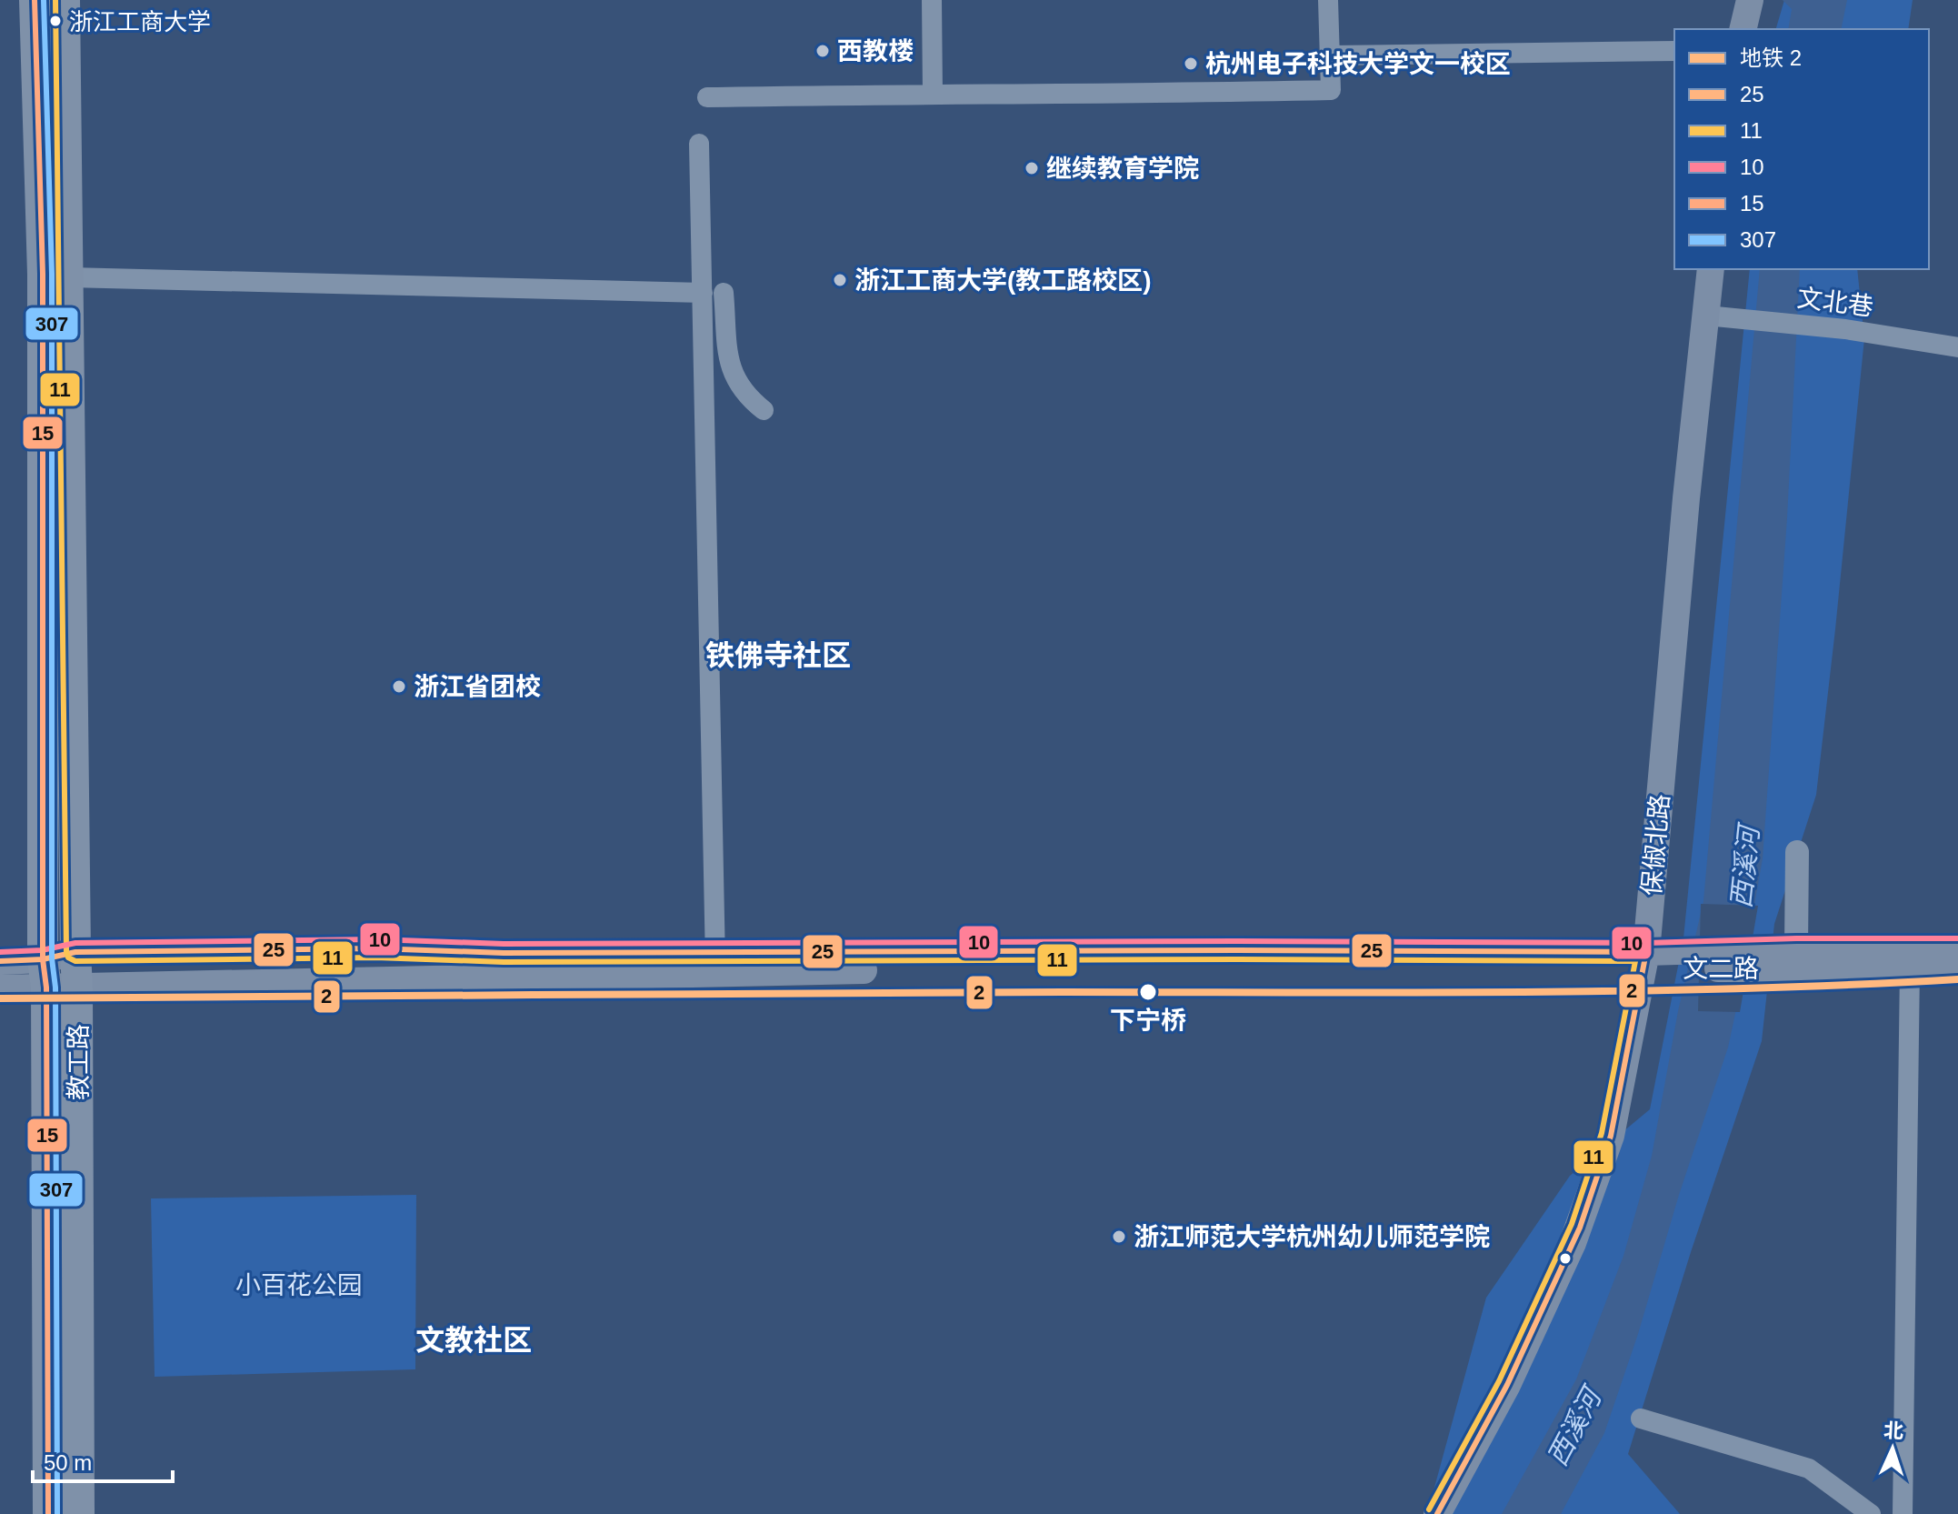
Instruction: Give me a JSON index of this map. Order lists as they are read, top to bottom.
{
  "streets": {
    "main road": ["保俶北路", "文二路", "教工路"],
    "street": ["文北巷"]
  },
  "crossings": [
    ["文北巷", "保俶北路"],
    ["保俶北路", "文二路"],
    ["文二路", "教工路"]
  ],
  "districts": ["铁佛寺社区", "文教社区"],
  "water": ["西溪河"],
  "parks": ["小百花公园"],
  "places": [
    "浙江工商大学",
    "西教楼",
    "杭州电子科技大学文一校区",
    "继续教育学院",
    "浙江工商大学(教工路校区)",
    "浙江省团校",
    "下宁桥",
    "浙江师范大学杭州幼儿师范学院"
  ],
  "lines": [
    "transit line 11",
    "transit line 15",
    "transit line 307",
    "transit line 10",
    "transit line 25",
    "metro line 2"
  ],
  "legend": [
    "地铁 2",
    "25",
    "11",
    "10",
    "15",
    "307"
  ],
  "scale_bar": "50 m",
  "north": "top"
}
